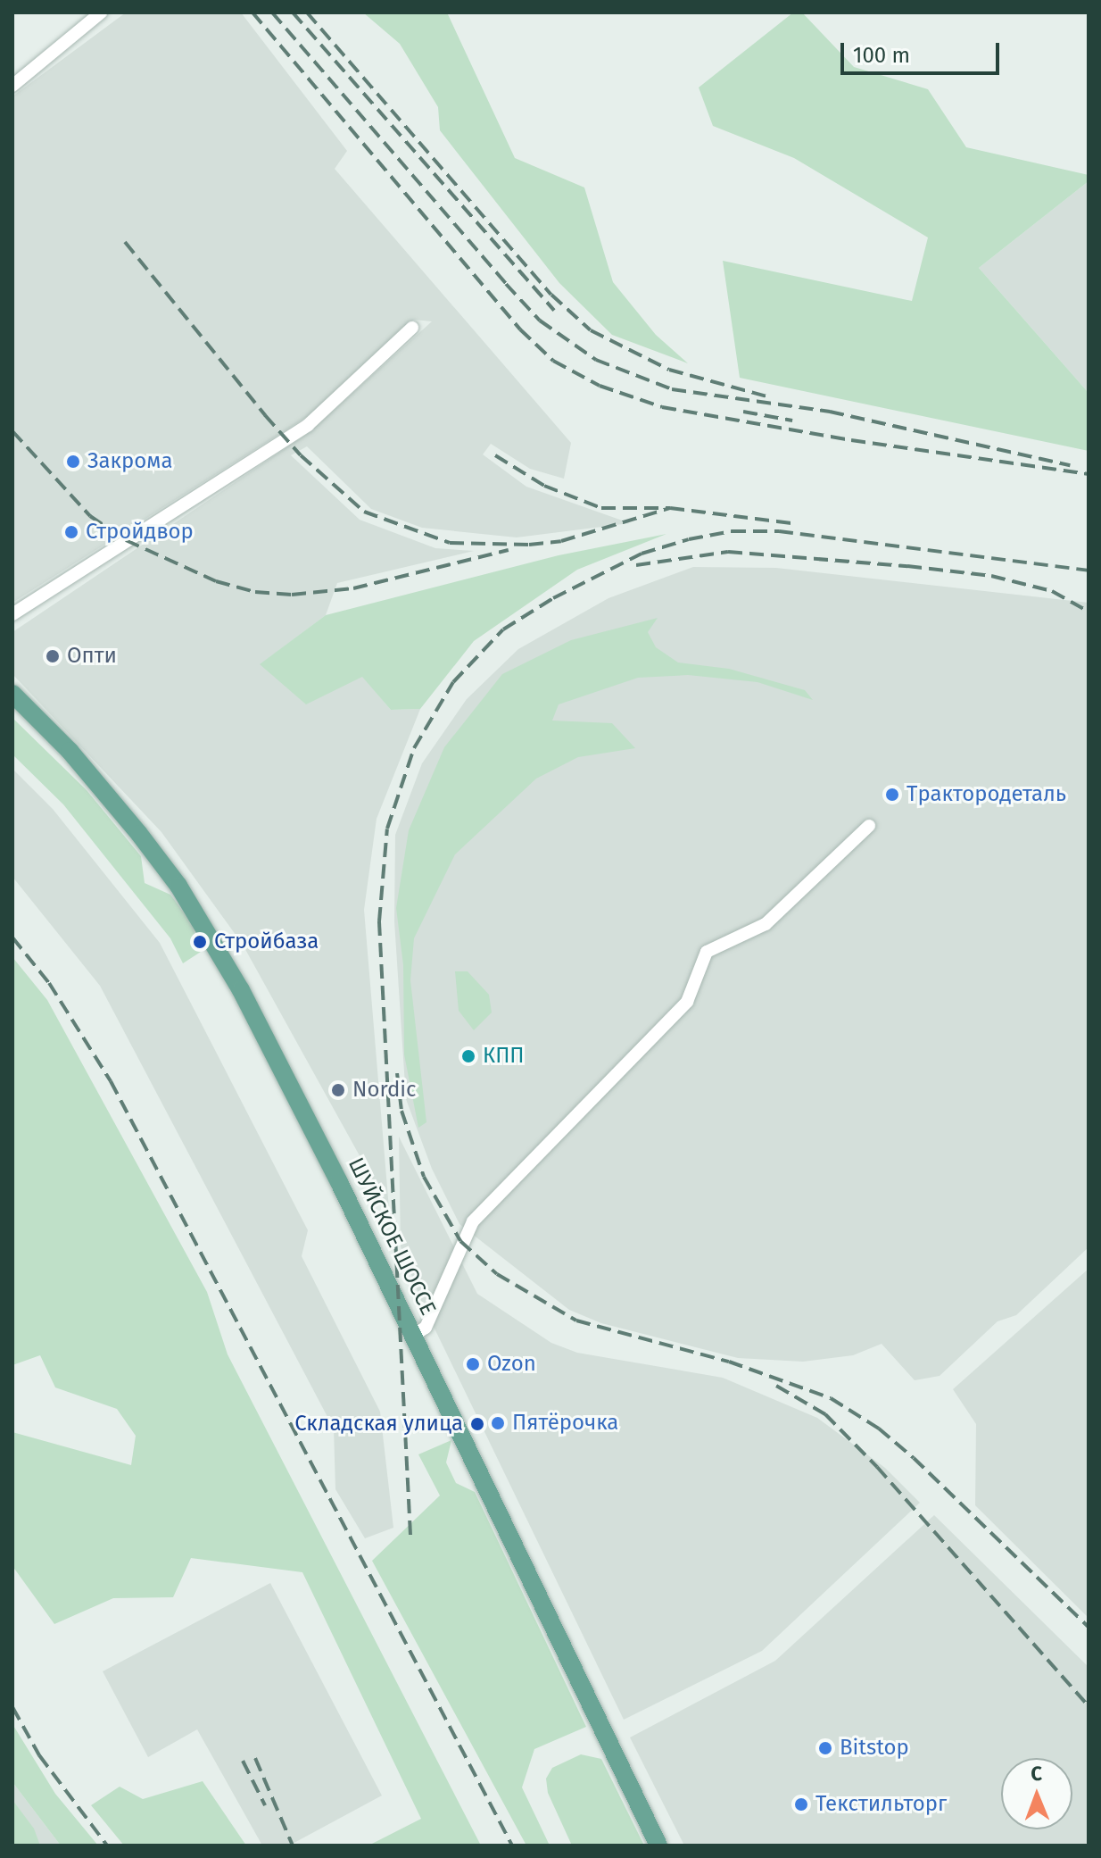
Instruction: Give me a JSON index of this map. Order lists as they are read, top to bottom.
{
  "streets": {
    "main road": ["ШУЙСКОЕ ШОССЕ"]
  },
  "places": [
    "Закрома",
    "Стройдвор",
    "Опти",
    "Трактородеталь",
    "Стройбаза",
    "КПП",
    "Nordic",
    "Ozon",
    "Пятёрочка",
    "Складская улица",
    "Bitstop",
    "Текстильторг"
  ],
  "scale_bar": "100 m",
  "north": "top"
}
